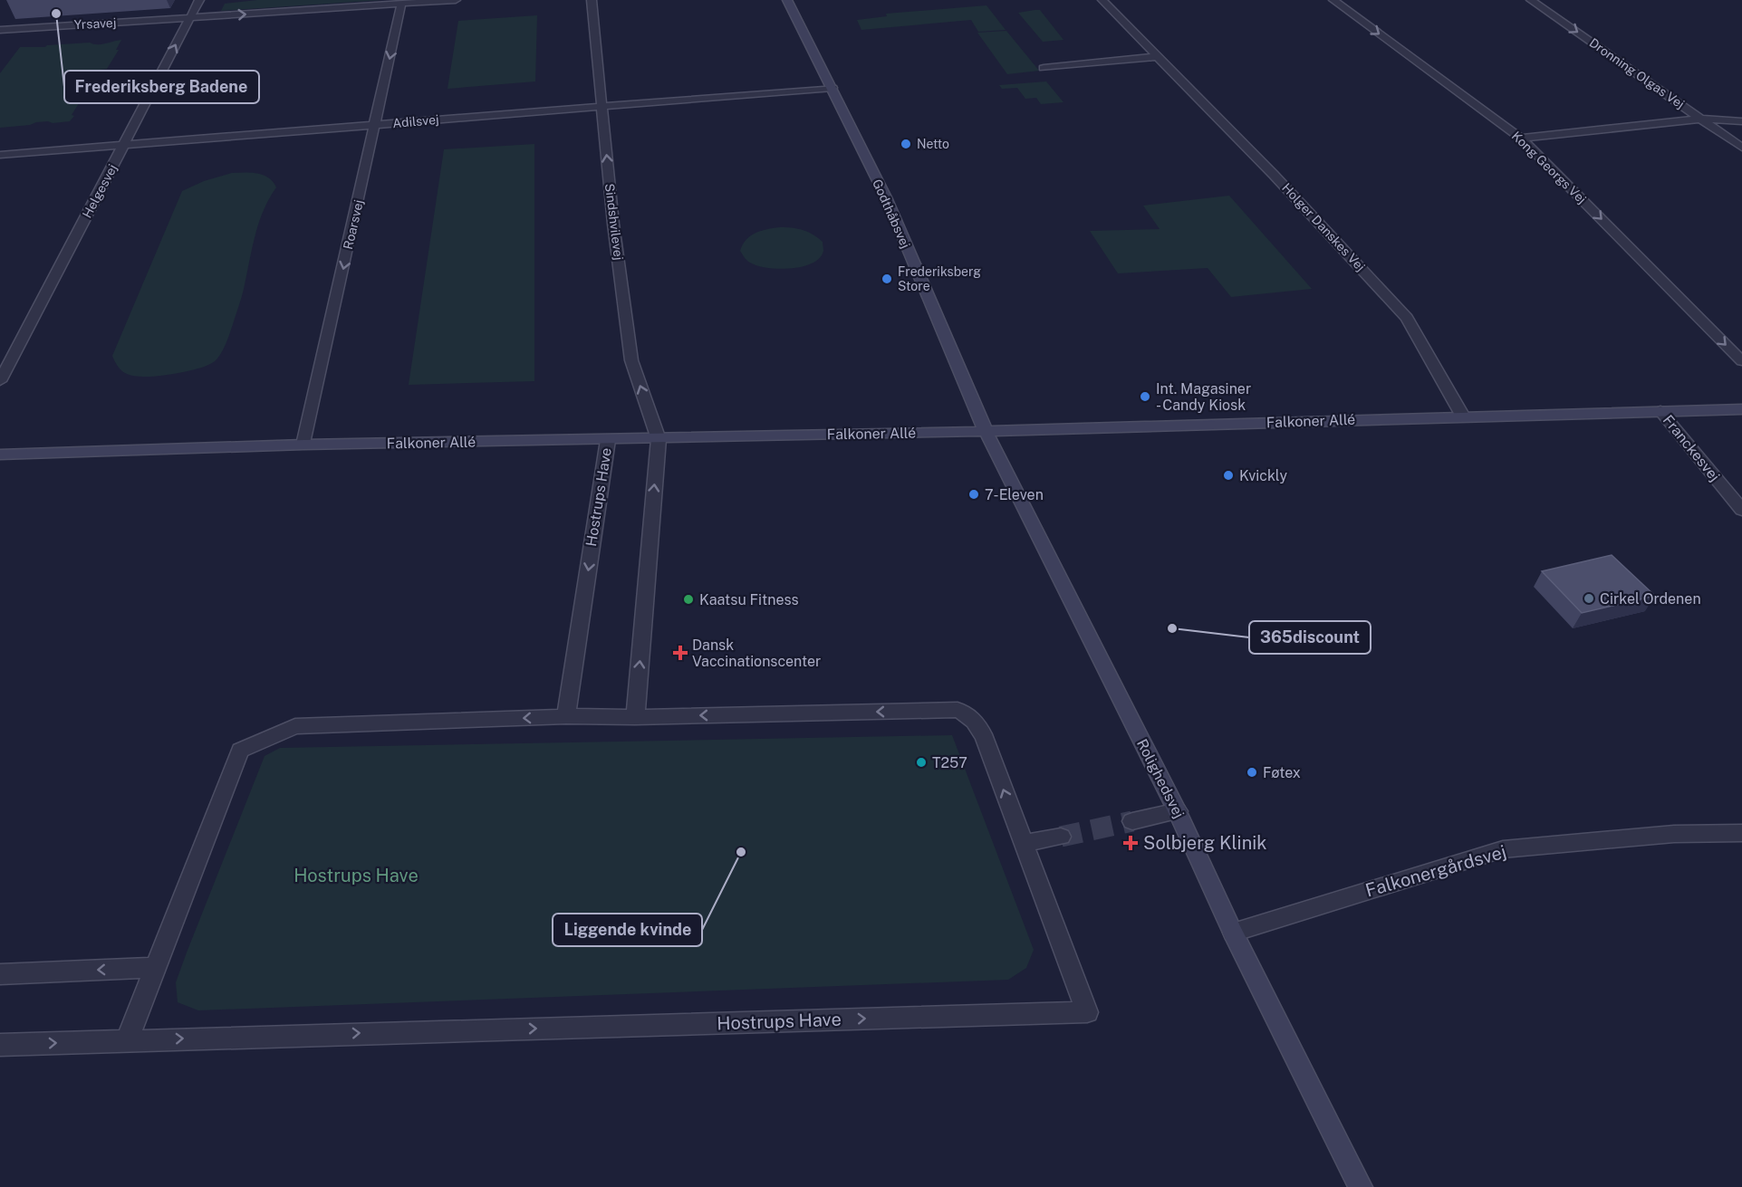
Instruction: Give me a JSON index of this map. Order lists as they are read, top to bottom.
{
  "streets": {
    "street": [
      "Yrsavej",
      "Dronning Olgas Vej",
      "Adilsvej",
      "Kong Georgs Vej",
      "Helgesvej",
      "Godthåbsvej",
      "Sindshvilevej",
      "Roarsvej",
      "Holger Danskes Vej",
      "Falkoner Allé",
      "Franckesvej",
      "Hostrups Have",
      "Rolighedsvej",
      "Falkonergårdsvej"
    ]
  },
  "crossings": [
    ["Yrsavej", "Helgesvej"],
    ["Yrsavej", "Roarsvej"],
    ["Adilsvej", "Helgesvej"],
    ["Adilsvej", "Godthåbsvej"],
    ["Adilsvej", "Sindshvilevej"],
    ["Adilsvej", "Roarsvej"],
    ["Godthåbsvej", "Falkoner Allé"],
    ["Godthåbsvej", "Rolighedsvej"],
    ["Sindshvilevej", "Falkoner Allé"],
    ["Roarsvej", "Falkoner Allé"],
    ["Holger Danskes Vej", "Falkoner Allé"],
    ["Falkoner Allé", "Franckesvej"],
    ["Falkoner Allé", "Hostrups Have"],
    ["Falkoner Allé", "Rolighedsvej"],
    ["Rolighedsvej", "Falkonergårdsvej"]
  ],
  "one_way": [
    "Yrsavej",
    "Dronning Olgas Vej",
    "Kong Georgs Vej",
    "Sindshvilevej",
    "Roarsvej"
  ],
  "parks": ["Hostrups Have"],
  "places": {
    "other": [
      "Frederiksberg Badene",
      "Netto",
      "Frederiksberg Store",
      "Int. Magasiner - Candy Kiosk",
      "Kvickly",
      "7-Eleven",
      "Cirkel Ordenen",
      "Kaatsu Fitness",
      "365discount",
      "T257",
      "Føtex",
      "Liggende kvinde"
    ],
    "health": ["Dansk Vaccinationscenter", "Solbjerg Klinik"]
  }
}
